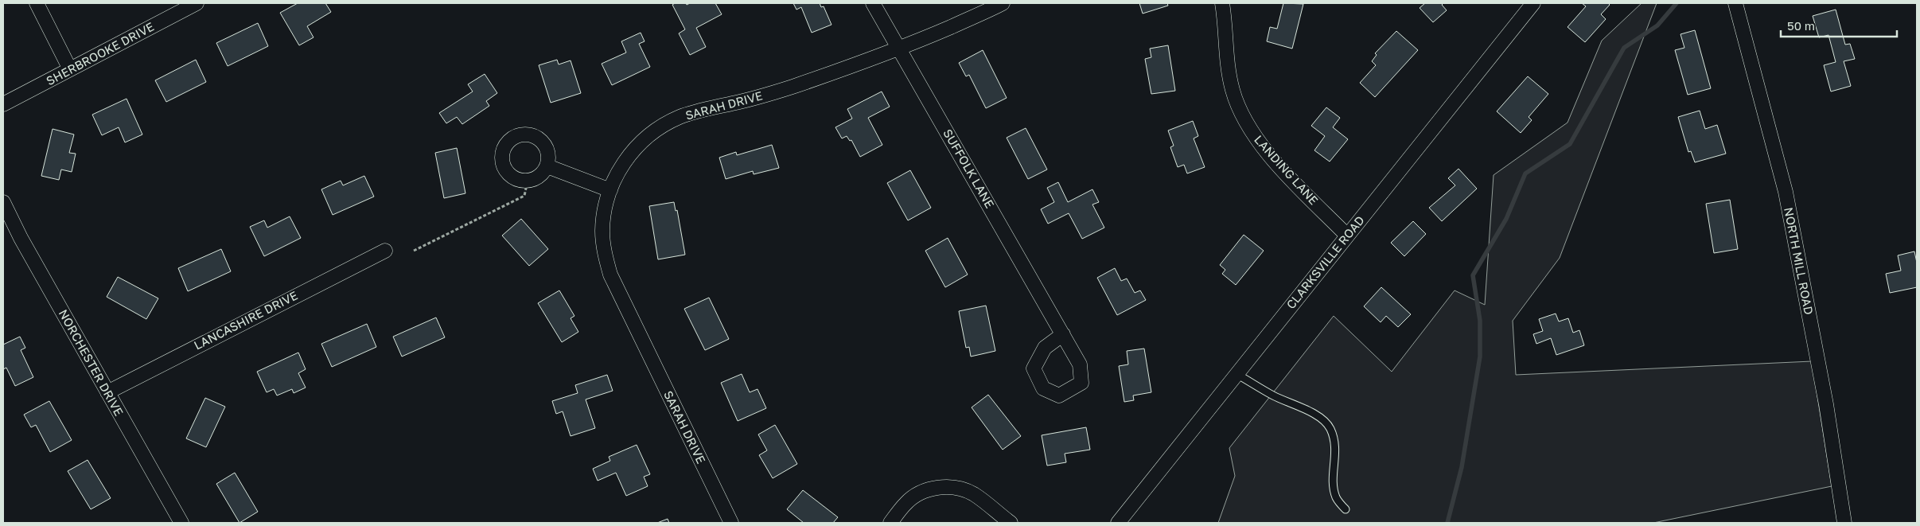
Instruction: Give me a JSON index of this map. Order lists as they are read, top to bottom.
{
  "streets": {
    "street": [
      "SHERBROOKE DRIVE",
      "SARAH DRIVE",
      "SUFFOLK LANE",
      "LANDING LANE",
      "NORTH MILL ROAD",
      "CLARKSVILLE ROAD",
      "LANCASHIRE DRIVE",
      "NORCHESTER DRIVE"
    ]
  },
  "crossings": [
    ["SARAH DRIVE", "SUFFOLK LANE"],
    ["LANDING LANE", "CLARKSVILLE ROAD"],
    ["LANCASHIRE DRIVE", "NORCHESTER DRIVE"]
  ],
  "scale_bar": "50 m"
}
